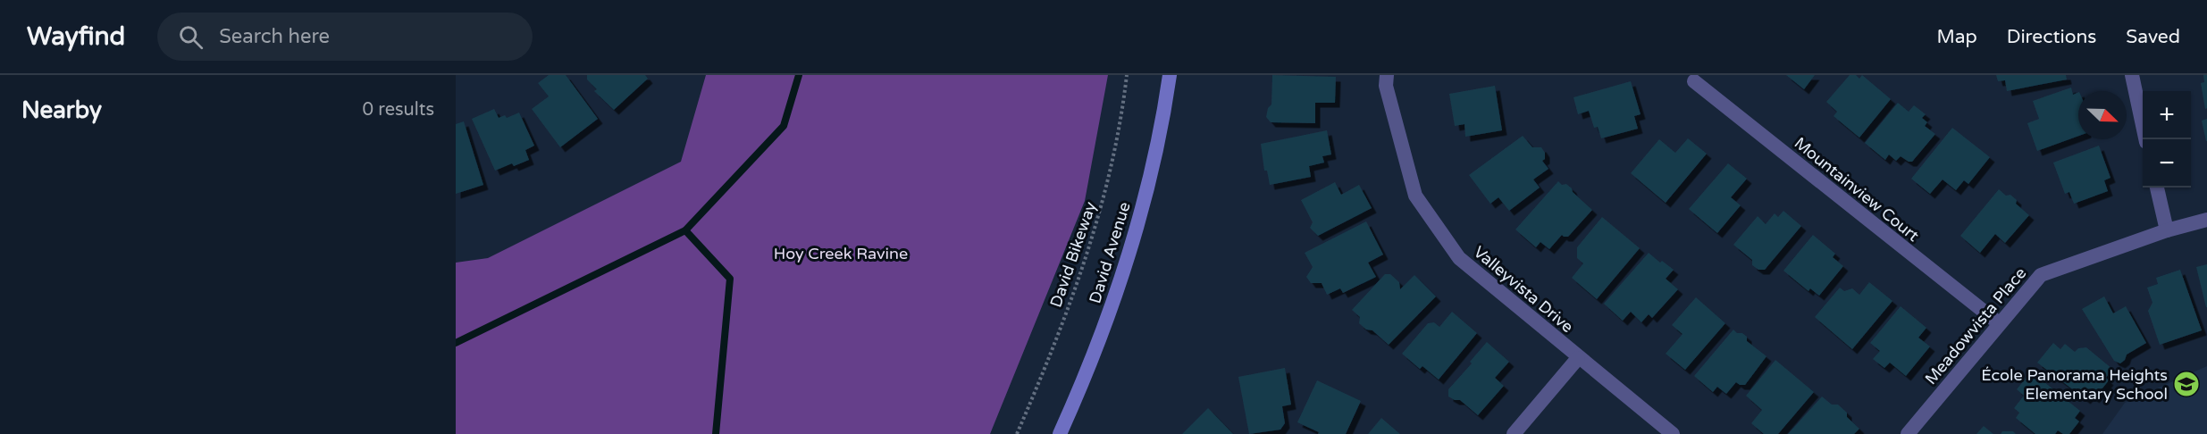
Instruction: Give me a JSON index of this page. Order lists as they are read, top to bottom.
{
  "streets": {
    "main road": ["David Avenue"],
    "street": ["Mountainview Court", "Valleyvista Drive", "Meadowvista Place"],
    "path": ["David Bikeway"]
  },
  "crossings": [
    ["Mountainview Court", "Meadowvista Place"]
  ],
  "parks": ["Hoy Creek Ravine"],
  "places": {
    "school or university": ["École Panorama Heights Elementary School"]
  },
  "north": "bottom right",
  "page": {
    "header": "Wayfind",
    "search": "Search here",
    "nav": ["Map", "Directions", "Saved"],
    "heading": ["Nearby", "0 results"],
    "map_buttons": ["+", "−"]
  }
}
